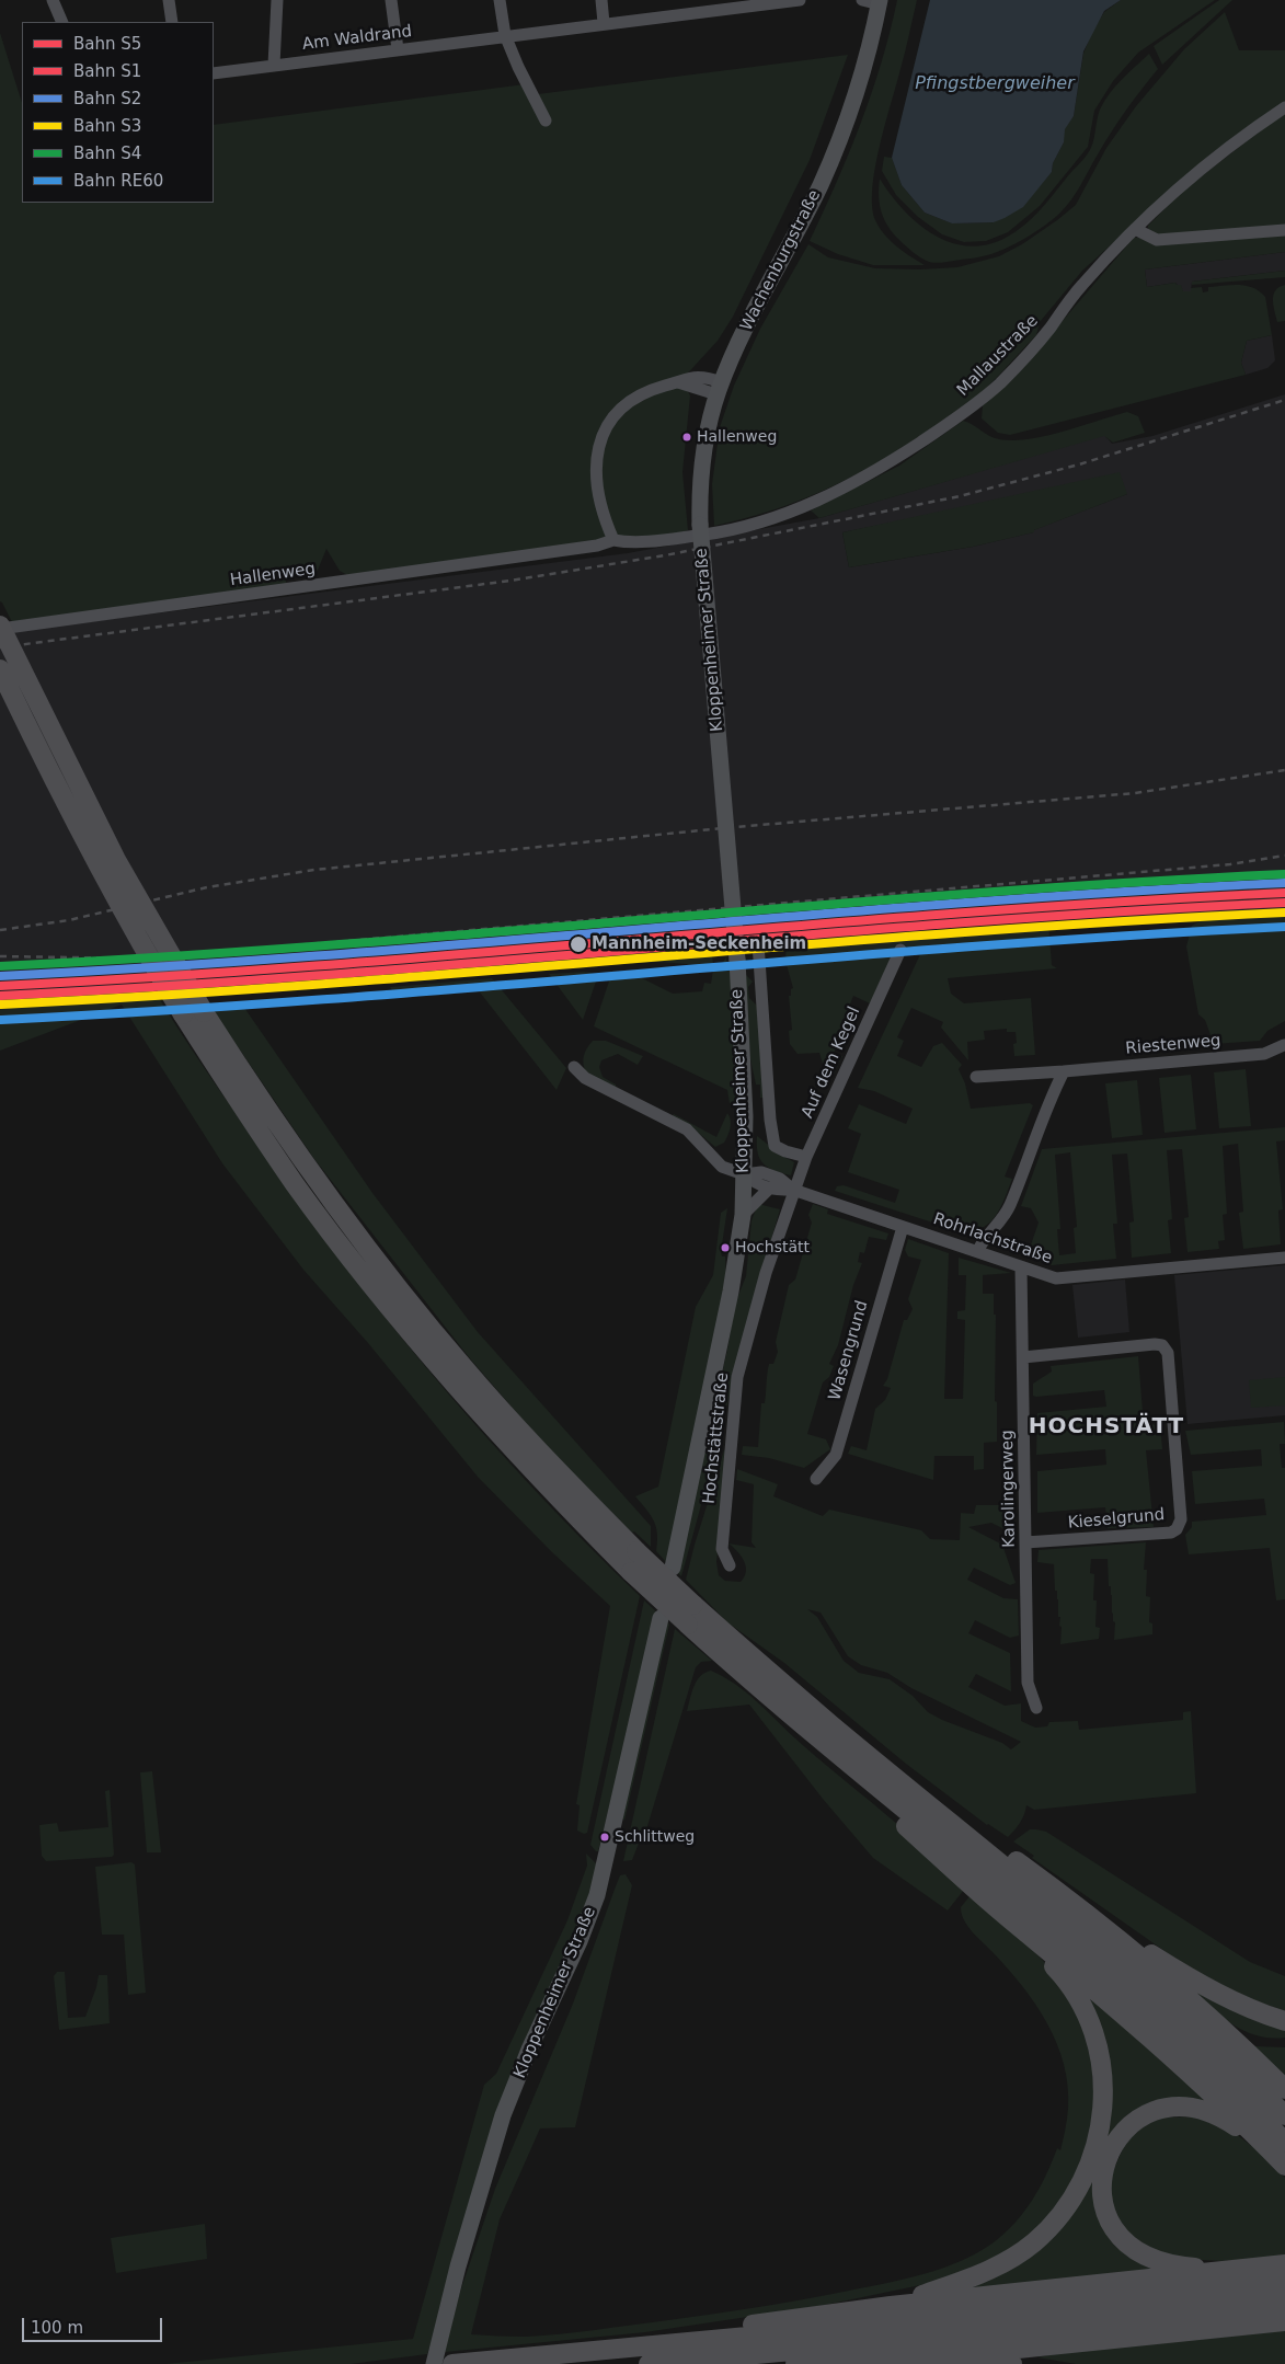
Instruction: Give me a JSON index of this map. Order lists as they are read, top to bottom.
{
  "streets": {
    "main road": ["Wachenburgstraße", "Kloppenheimer Straße"],
    "street": [
      "Am Waldrand",
      "Mallaustraße",
      "Hallenweg",
      "Riestenweg",
      "Auf dem Kegel",
      "Rohrlachstraße",
      "Wasengrund",
      "Hochstättstraße",
      "Karolingerweg",
      "Kieselgrund"
    ]
  },
  "crossings": [
    ["Wachenburgstraße", "Kloppenheimer Straße"],
    ["Mallaustraße", "Hallenweg"],
    ["Kloppenheimer Straße", "Rohrlachstraße"],
    ["Auf dem Kegel", "Rohrlachstraße"],
    ["Auf dem Kegel", "Hochstättstraße"],
    ["Rohrlachstraße", "Wasengrund"],
    ["Rohrlachstraße", "Hochstättstraße"],
    ["Rohrlachstraße", "Karolingerweg"],
    ["Karolingerweg", "Kieselgrund"]
  ],
  "districts": ["HOCHSTÄTT"],
  "water": ["Pfingstbergweiher"],
  "places": [
    "Hallenweg",
    "Mannheim-Seckenheim",
    "Hochstätt",
    "Schlittweg"
  ],
  "lines": [
    "rail line S4",
    "rail line S2",
    "rail line S5",
    "rail line S1",
    "rail line S3",
    "rail line RE60"
  ],
  "legend": [
    "Bahn S5",
    "Bahn S1",
    "Bahn S2",
    "Bahn S3",
    "Bahn S4",
    "Bahn RE60"
  ],
  "scale_bar": "100 m"
}
